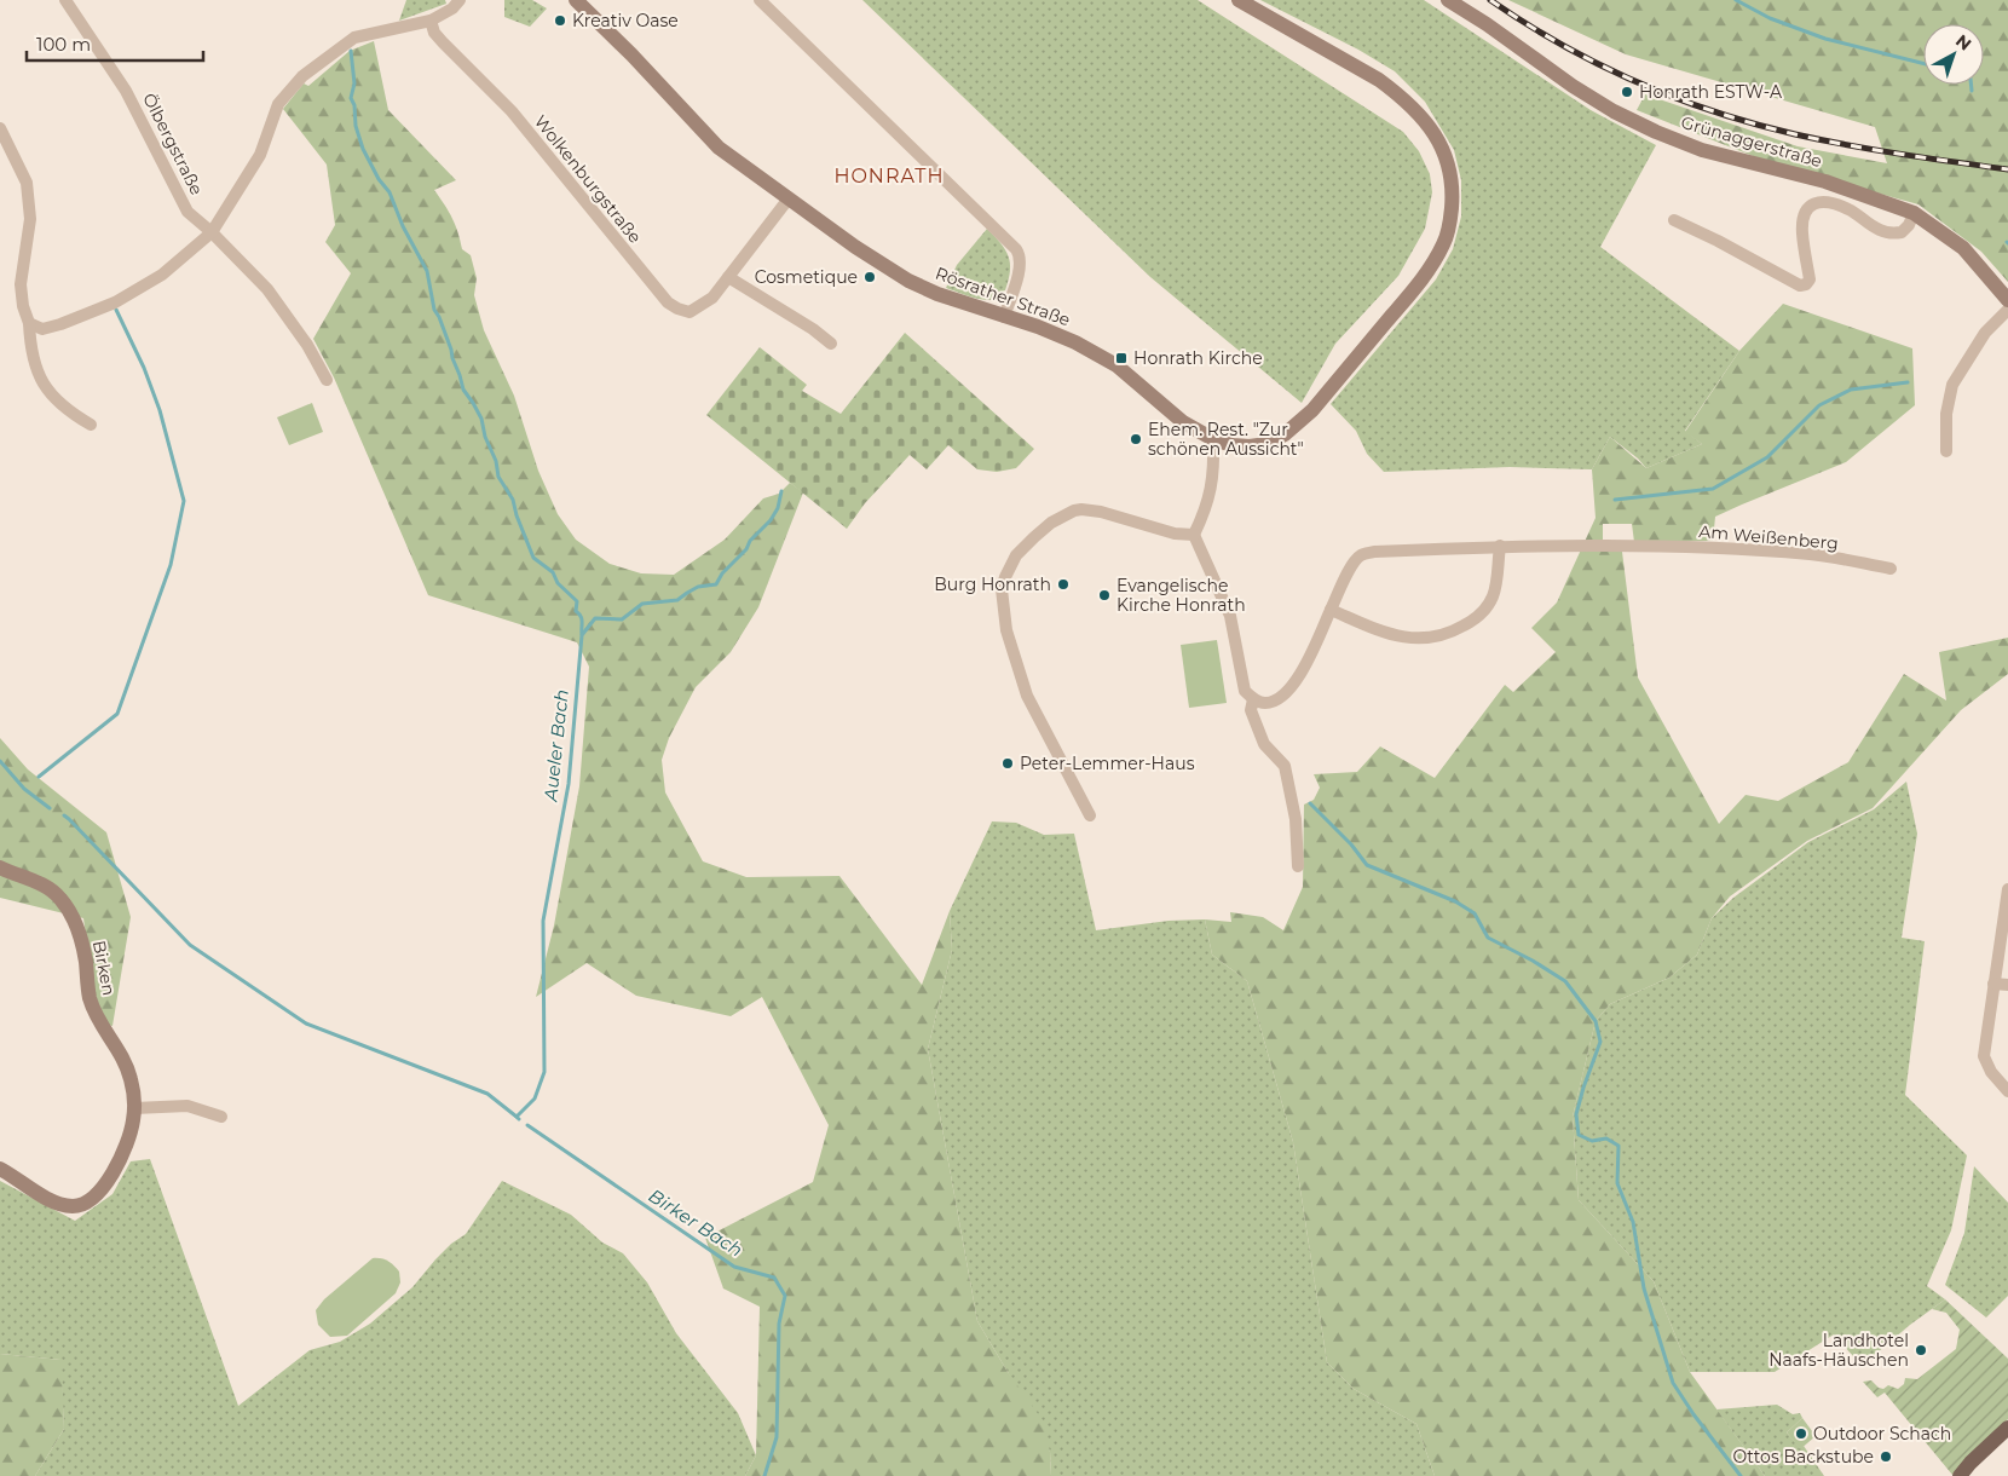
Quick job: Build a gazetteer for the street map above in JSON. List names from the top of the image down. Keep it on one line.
{"streets":{"street":["Grünaggerstraße","Ölbergstraße","Wolkenburgstraße","Rösrather Straße","Am Weißenberg","Birken"]},"crossings":[["Wolkenburgstraße","Rösrather Straße"]],"districts":["HONRATH"],"water":["Aueler Bach","Birker Bach"],"places":{"other":["Kreativ Oase","Honrath ESTW-A","Cosmetique","Ehem. Rest. \"Zur schönen Aussicht\"","Burg Honrath","Evangelische Kirche Honrath","Peter-Lemmer-Haus","Landhotel Naafs-Häuschen","Outdoor Schach","Ottos Backstube"],"transit":["Honrath Kirche"]},"scale_bar":"100 m","north":"top right"}
